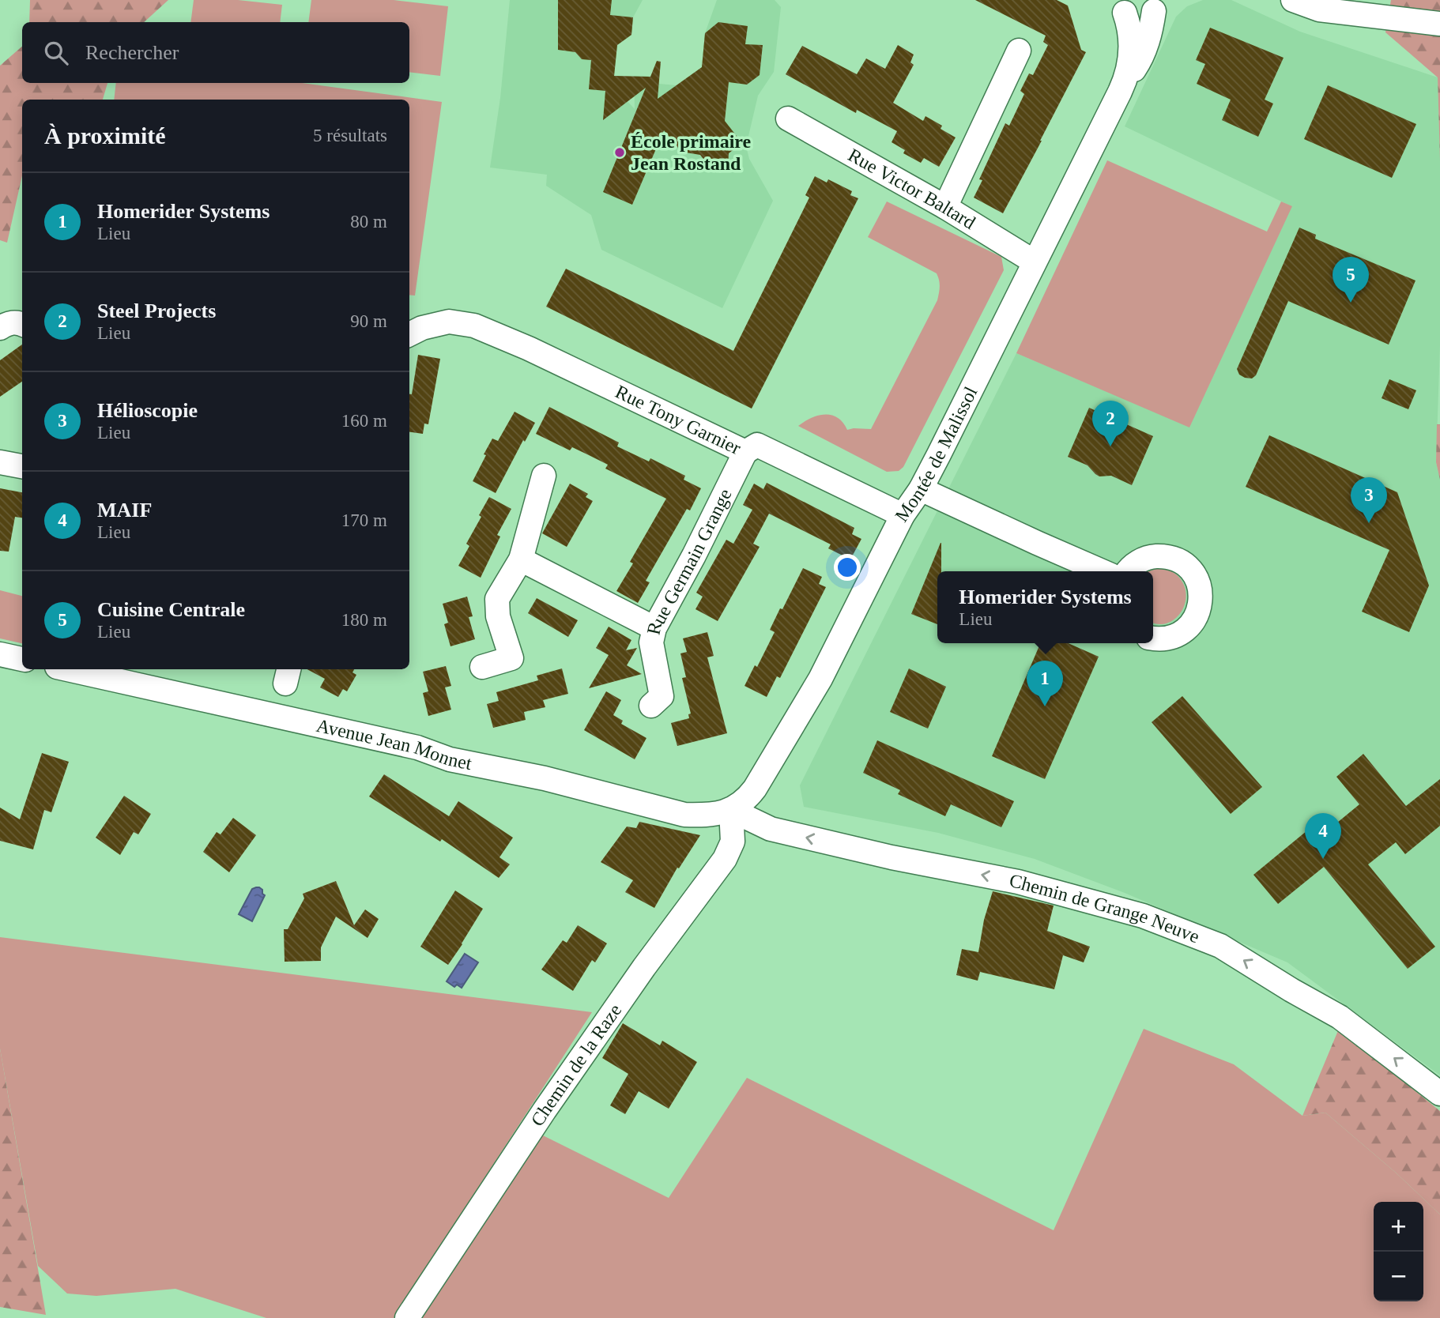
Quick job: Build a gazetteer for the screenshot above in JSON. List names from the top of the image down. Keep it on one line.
{"streets":{"street":["Rue Victor Baltard","Rue Tony Garnier","Montée de Malissol","Rue Germain Grange","Avenue Jean Monnet","Chemin de Grange Neuve","Chemin de la Raze"]},"crossings":[["Rue Victor Baltard","Montée de Malissol"],["Rue Tony Garnier","Montée de Malissol"],["Rue Tony Garnier","Rue Germain Grange"],["Montée de Malissol","Avenue Jean Monnet"],["Montée de Malissol","Chemin de Grange Neuve"],["Montée de Malissol","Chemin de la Raze"],["Avenue Jean Monnet","Chemin de Grange Neuve"],["Avenue Jean Monnet","Chemin de la Raze"],["Chemin de Grange Neuve","Chemin de la Raze"]],"one_way":["Chemin de Grange Neuve"],"places":["École primaire Jean Rostand"],"page":{"search":"Rechercher","heading":["À proximité","5 résultats"],"list":[{"mark":"1","name":"Homerider Systems","note":"Lieu","value":"80 m"},{"mark":"2","name":"Steel Projects","note":"Lieu","value":"90 m"},{"mark":"3","name":"Hélioscopie","note":"Lieu","value":"160 m"},{"mark":"4","name":"MAIF","note":"Lieu","value":"170 m"},{"mark":"5","name":"Cuisine Centrale","note":"Lieu","value":"180 m"}],"pins":["5","2","3","1","4"],"popup":["Homerider Systems","Lieu"],"map_buttons":["+","−"]}}
